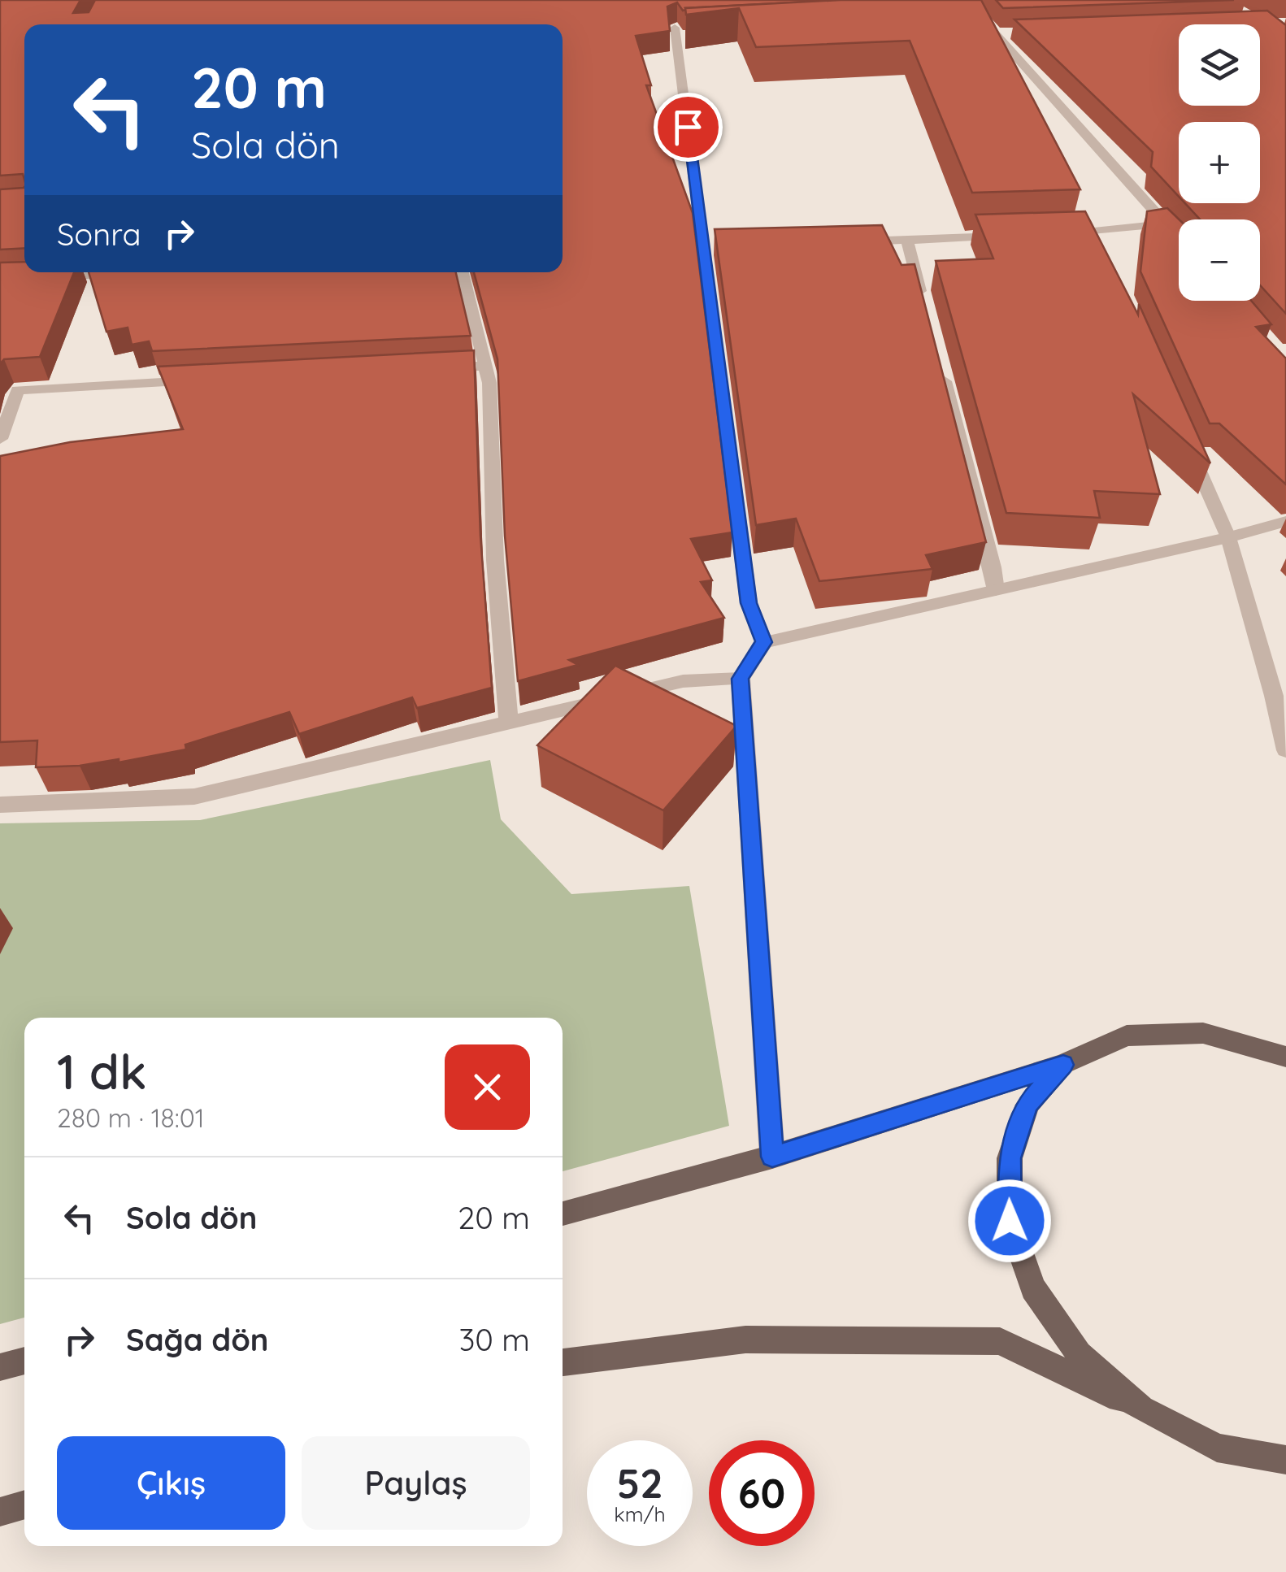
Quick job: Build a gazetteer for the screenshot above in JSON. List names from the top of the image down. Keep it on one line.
{"page":{"map_buttons":["+","−"],"turn":["20 m","Sola dön"],"then":"Sonra","heading":["1 dk","280 m · 18:01"],"list":[{"name":"Sola dön","value":"20 m"},{"name":"Sağa dön","value":"30 m"}],"buttons":["Çıkış","Paylaş"],"speed":"52 km/h","limit":"60"}}
